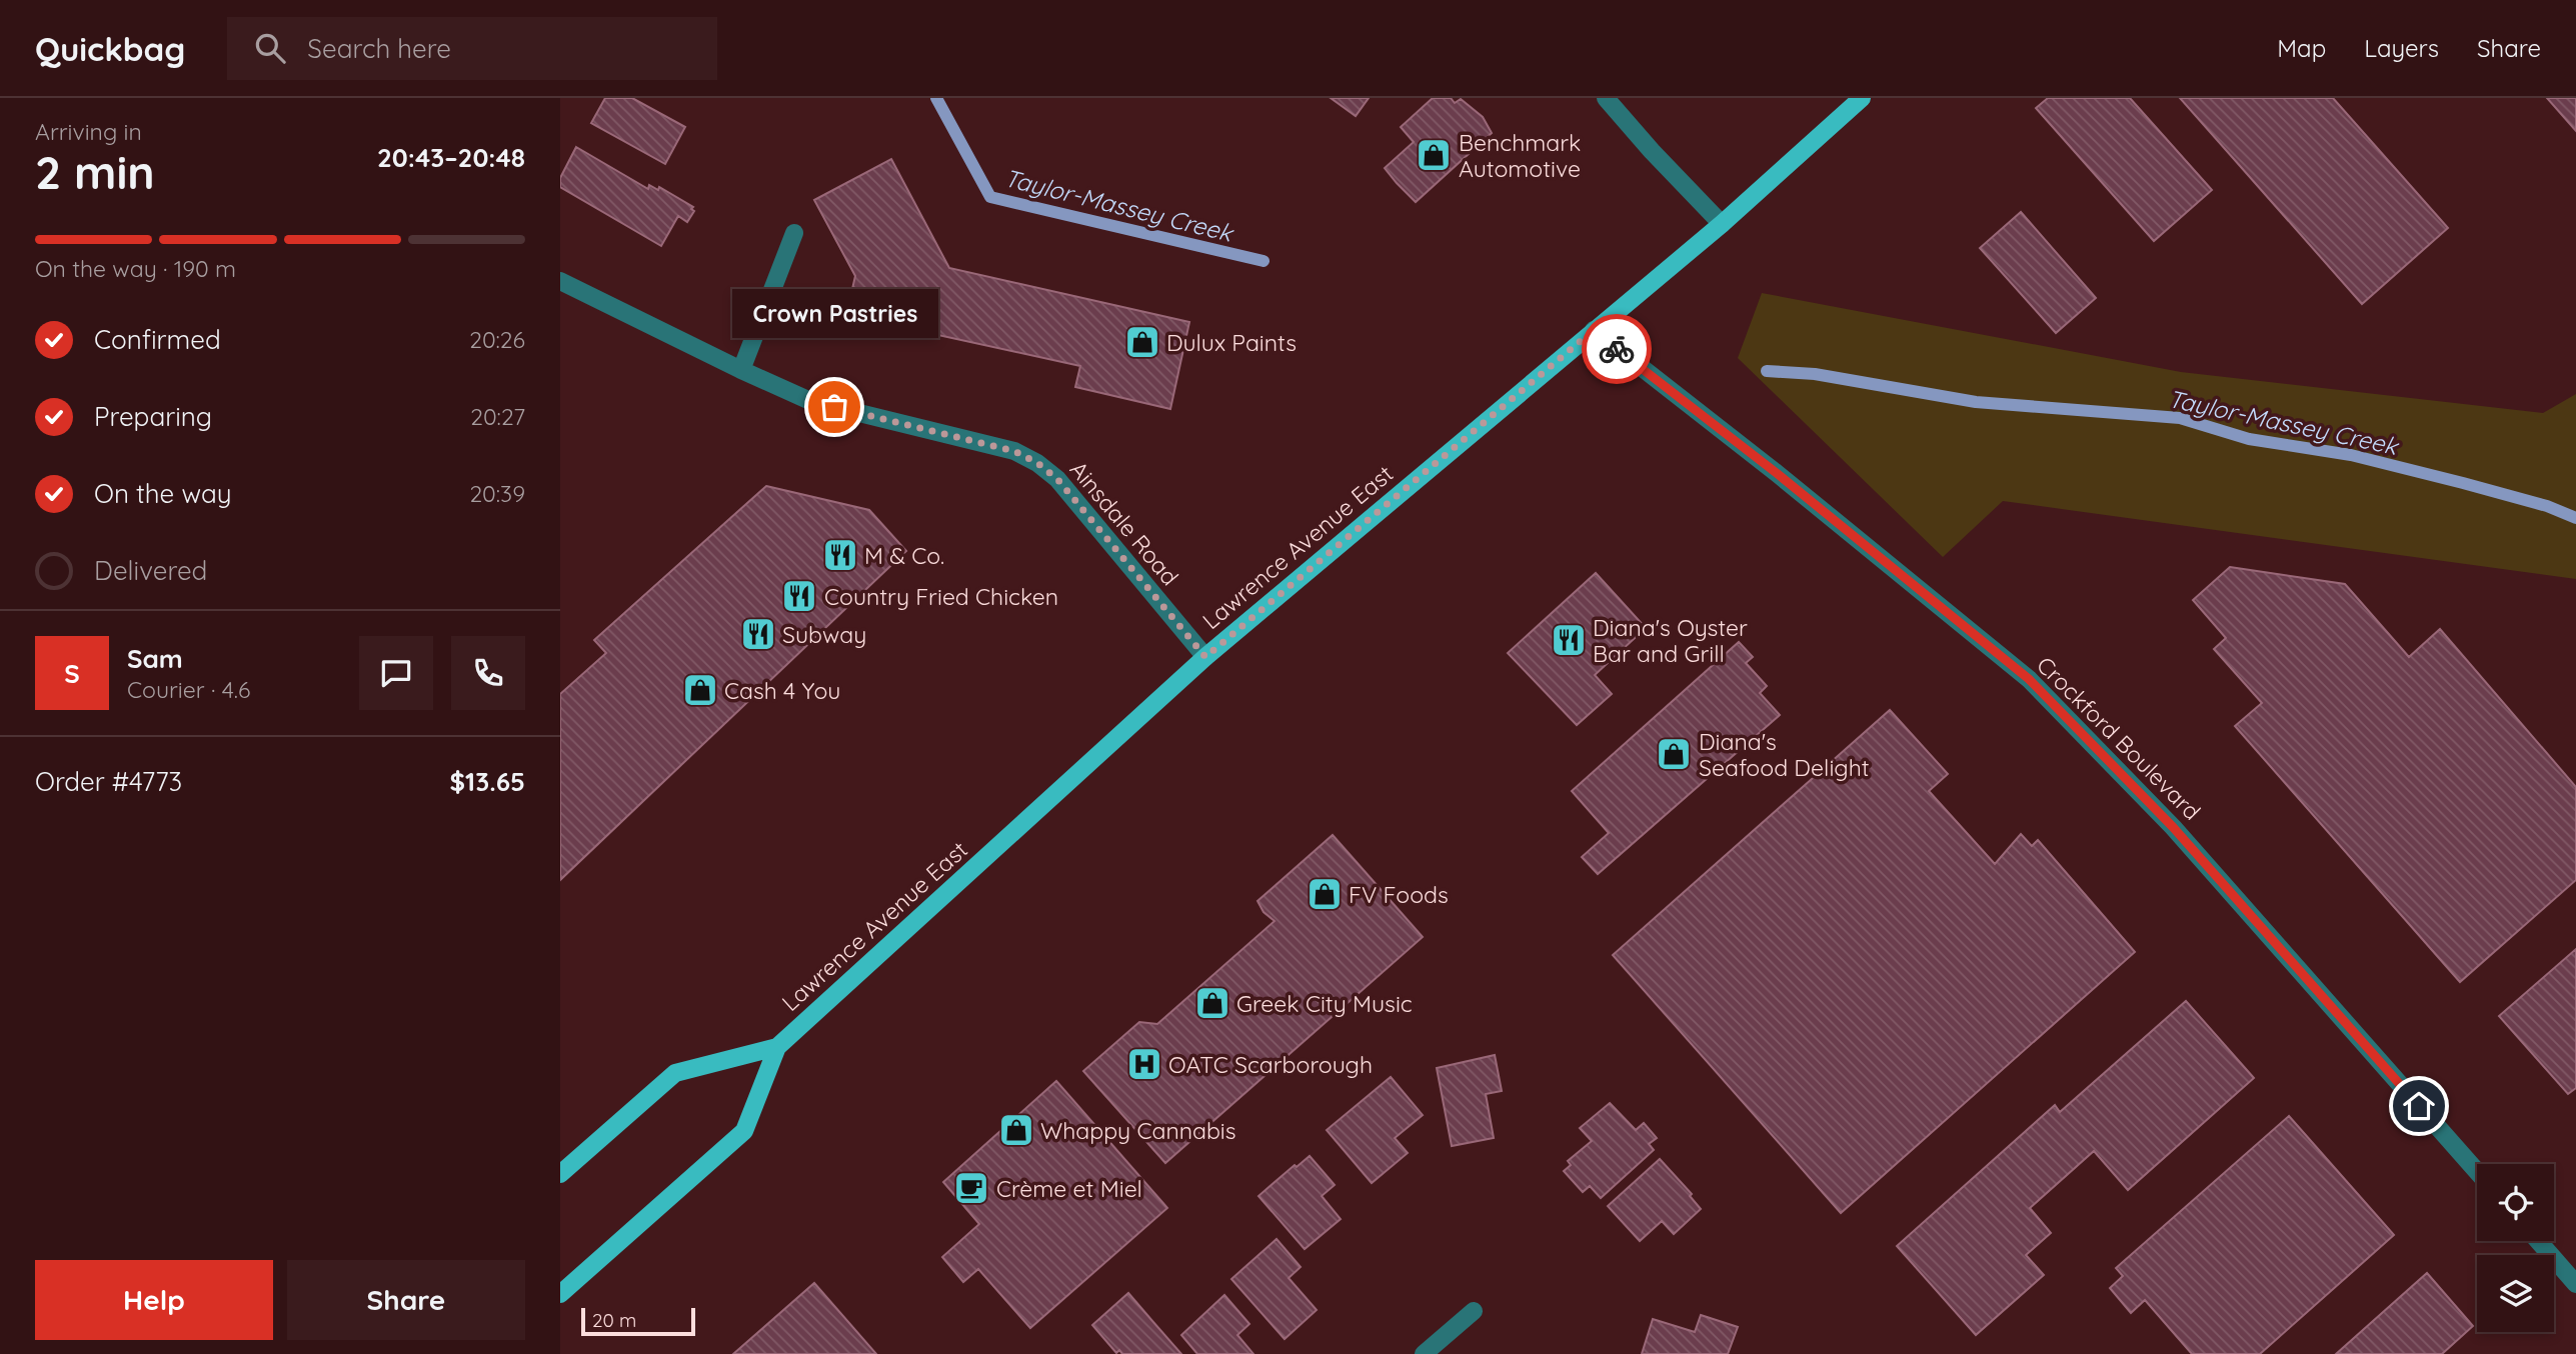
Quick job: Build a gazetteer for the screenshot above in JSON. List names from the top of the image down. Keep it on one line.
{"streets":{"main road":["Lawrence Avenue East"],"street":["Ainsdale Road","Crockford Boulevard"]},"crossings":[["Ainsdale Road","Lawrence Avenue East"],["Lawrence Avenue East","Crockford Boulevard"]],"water":["Taylor-Massey Creek"],"places":{"shop":["Benchmark Automotive","Dulux Paints","Cash 4 You","Diana's Seafood Delight","FV Foods","Greek City Music","Whappy Cannabis"],"other":["Crown Pastries"],"restaurant":["M & Co.","Country Fried Chicken","Subway","Diana's Oyster Bar and Grill"],"hospital":["OATC Scarborough"],"cafe":["Crème et Miel"]},"scale_bar":"20 m","page":{"header":"Quickbag","search":"Search here","nav":["Map","Layers","Share"],"heading":["2 min","Arriving in","20:43–20:48"],"panel":["Sam","Courier · 4.6","Order #4773","$13.65"],"bar":"On the way · 190 m","bubble":"Crown Pastries","list":[["Confirmed","20:26"],["Preparing","20:27"],["On the way","20:39"],"Delivered"],"round":"S","buttons":["Help","Share"],"scale":"20 m"}}
